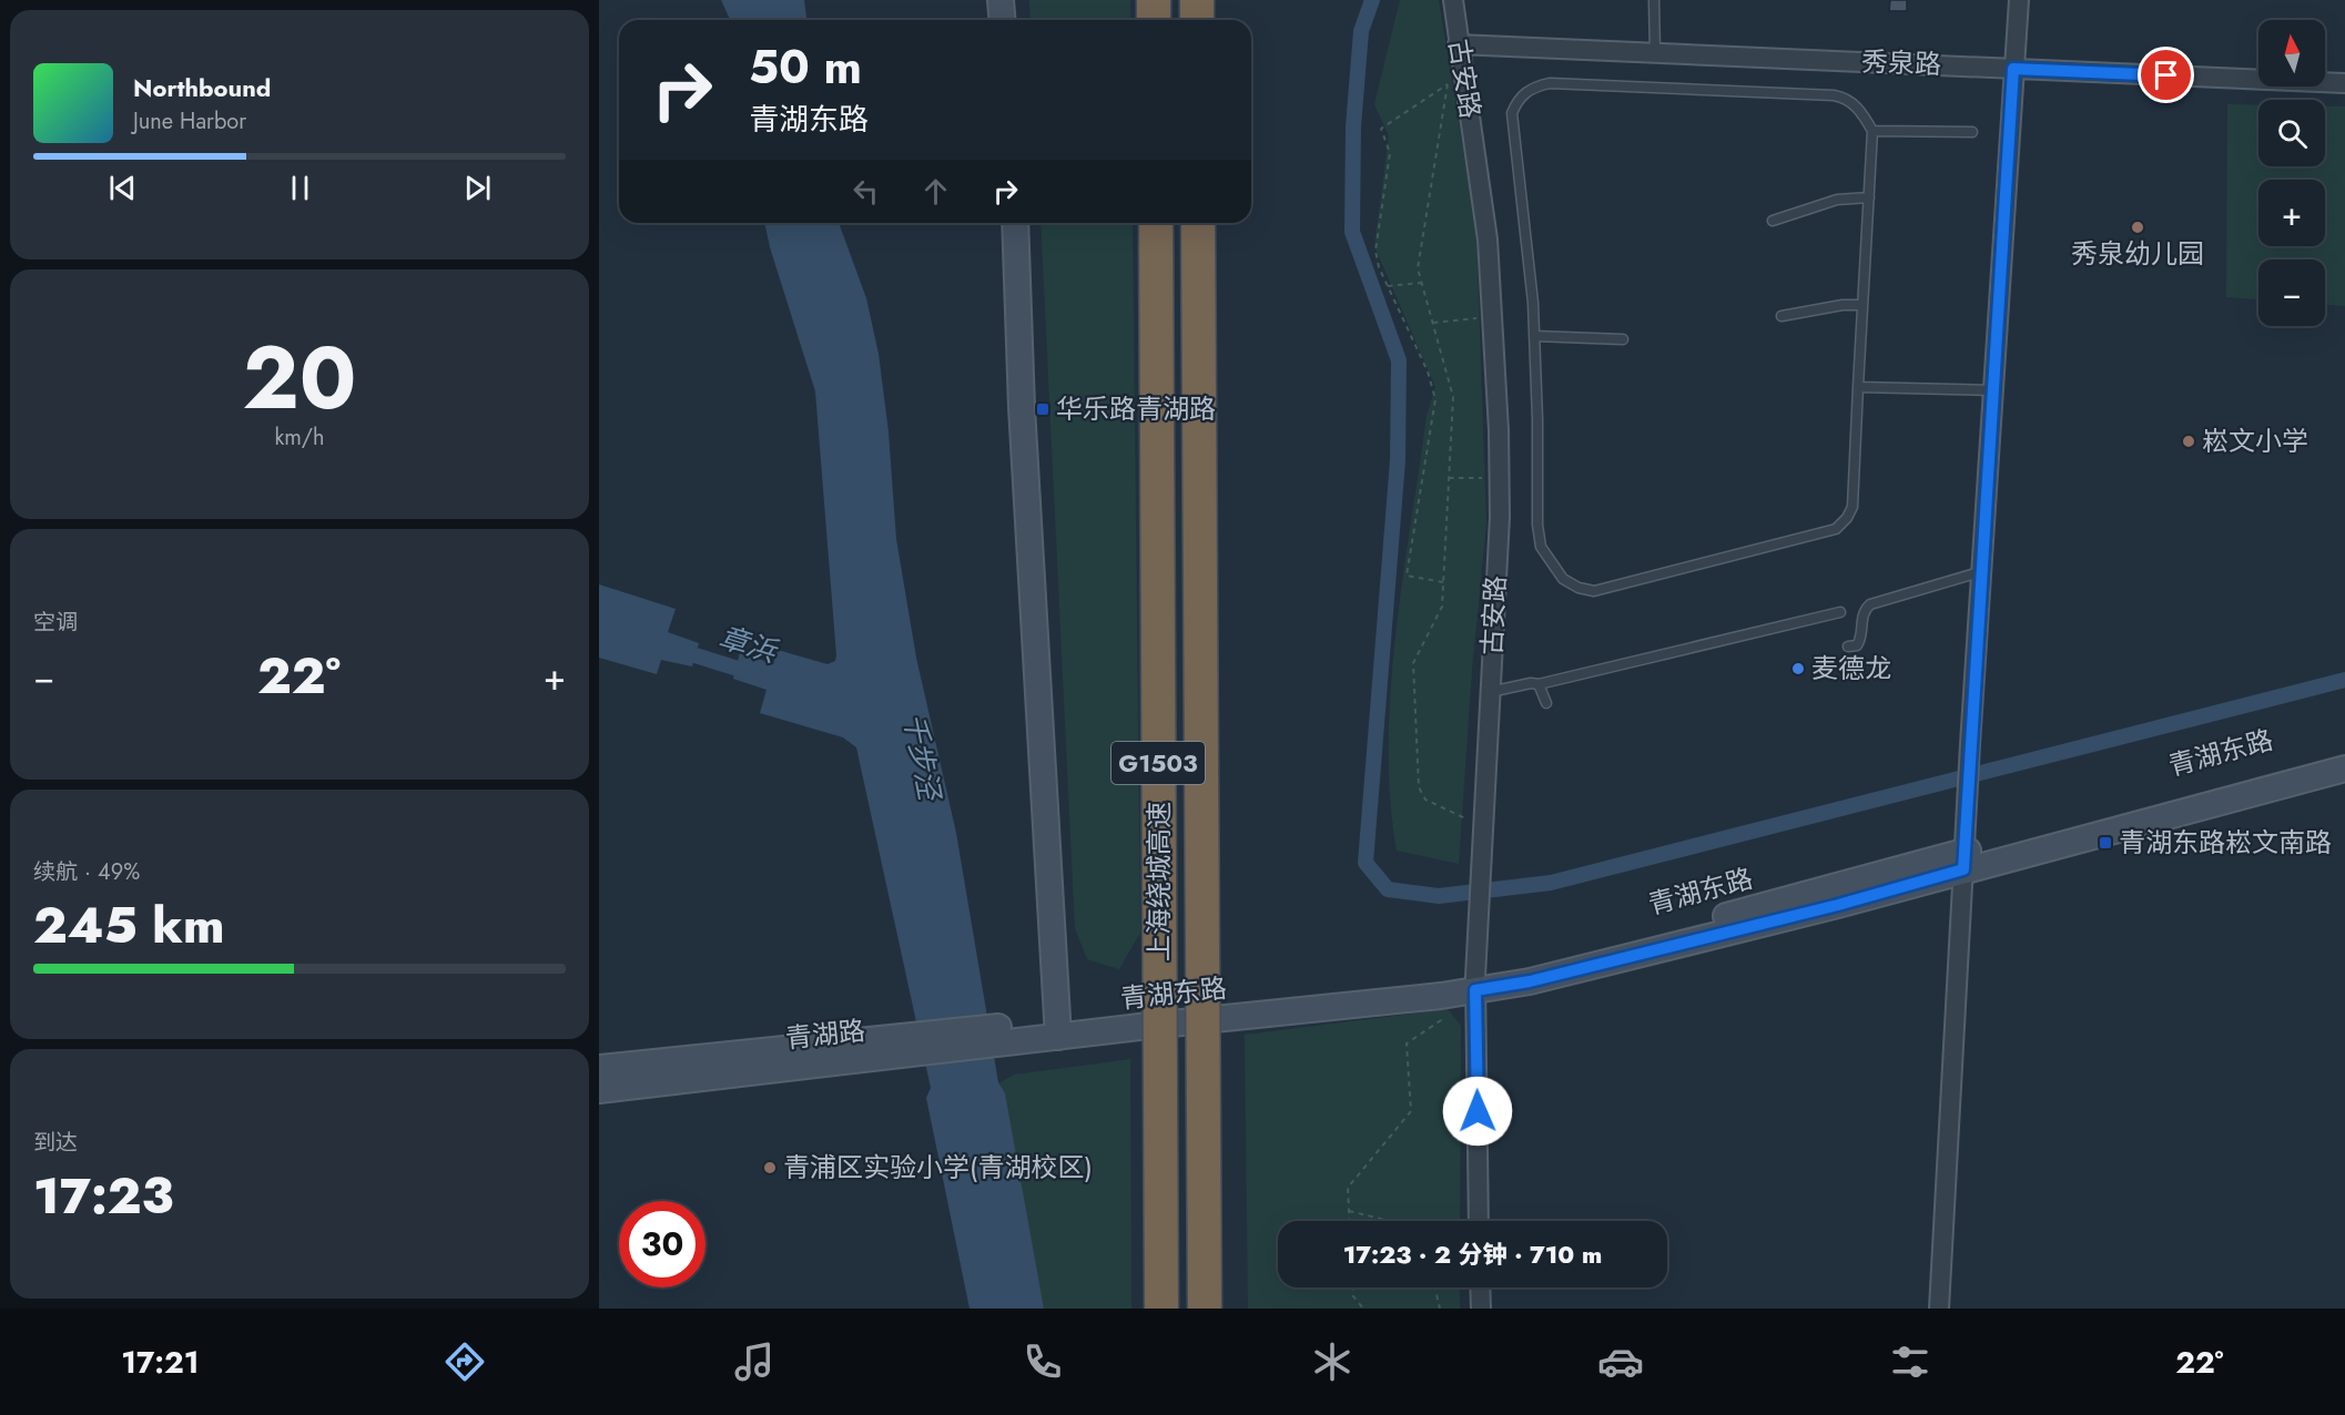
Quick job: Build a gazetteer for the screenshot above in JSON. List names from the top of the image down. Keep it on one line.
{"streets":{"highway":["G1503","上海绕城高速"],"main road":["青湖东路","青湖路"],"street":["秀泉路","古安路"]},"crossings":[["秀泉路","古安路"],["古安路","青湖东路"],["青湖东路","青湖路"]],"water":["章浜","千步泾"],"places":{"other":["秀泉幼儿园","崧文小学","麦德龙","青浦区实验小学(青湖校区)"],"transit":["华乐路青湖路","青湖东路崧文南路"]},"north":"top","page":{"map_buttons":["+","−"],"turn":["50 m","青湖东路"],"song":["Northbound","June Harbor"],"tile":[["20","km/h"],"空调",["续航 · 49%","245 km"],["到达","17:23"]],"heat":["−","22°","+"],"limit":"30","trip":"17:23 · 2 分钟 · 710 m","tabs":["17:21","22°"]}}
